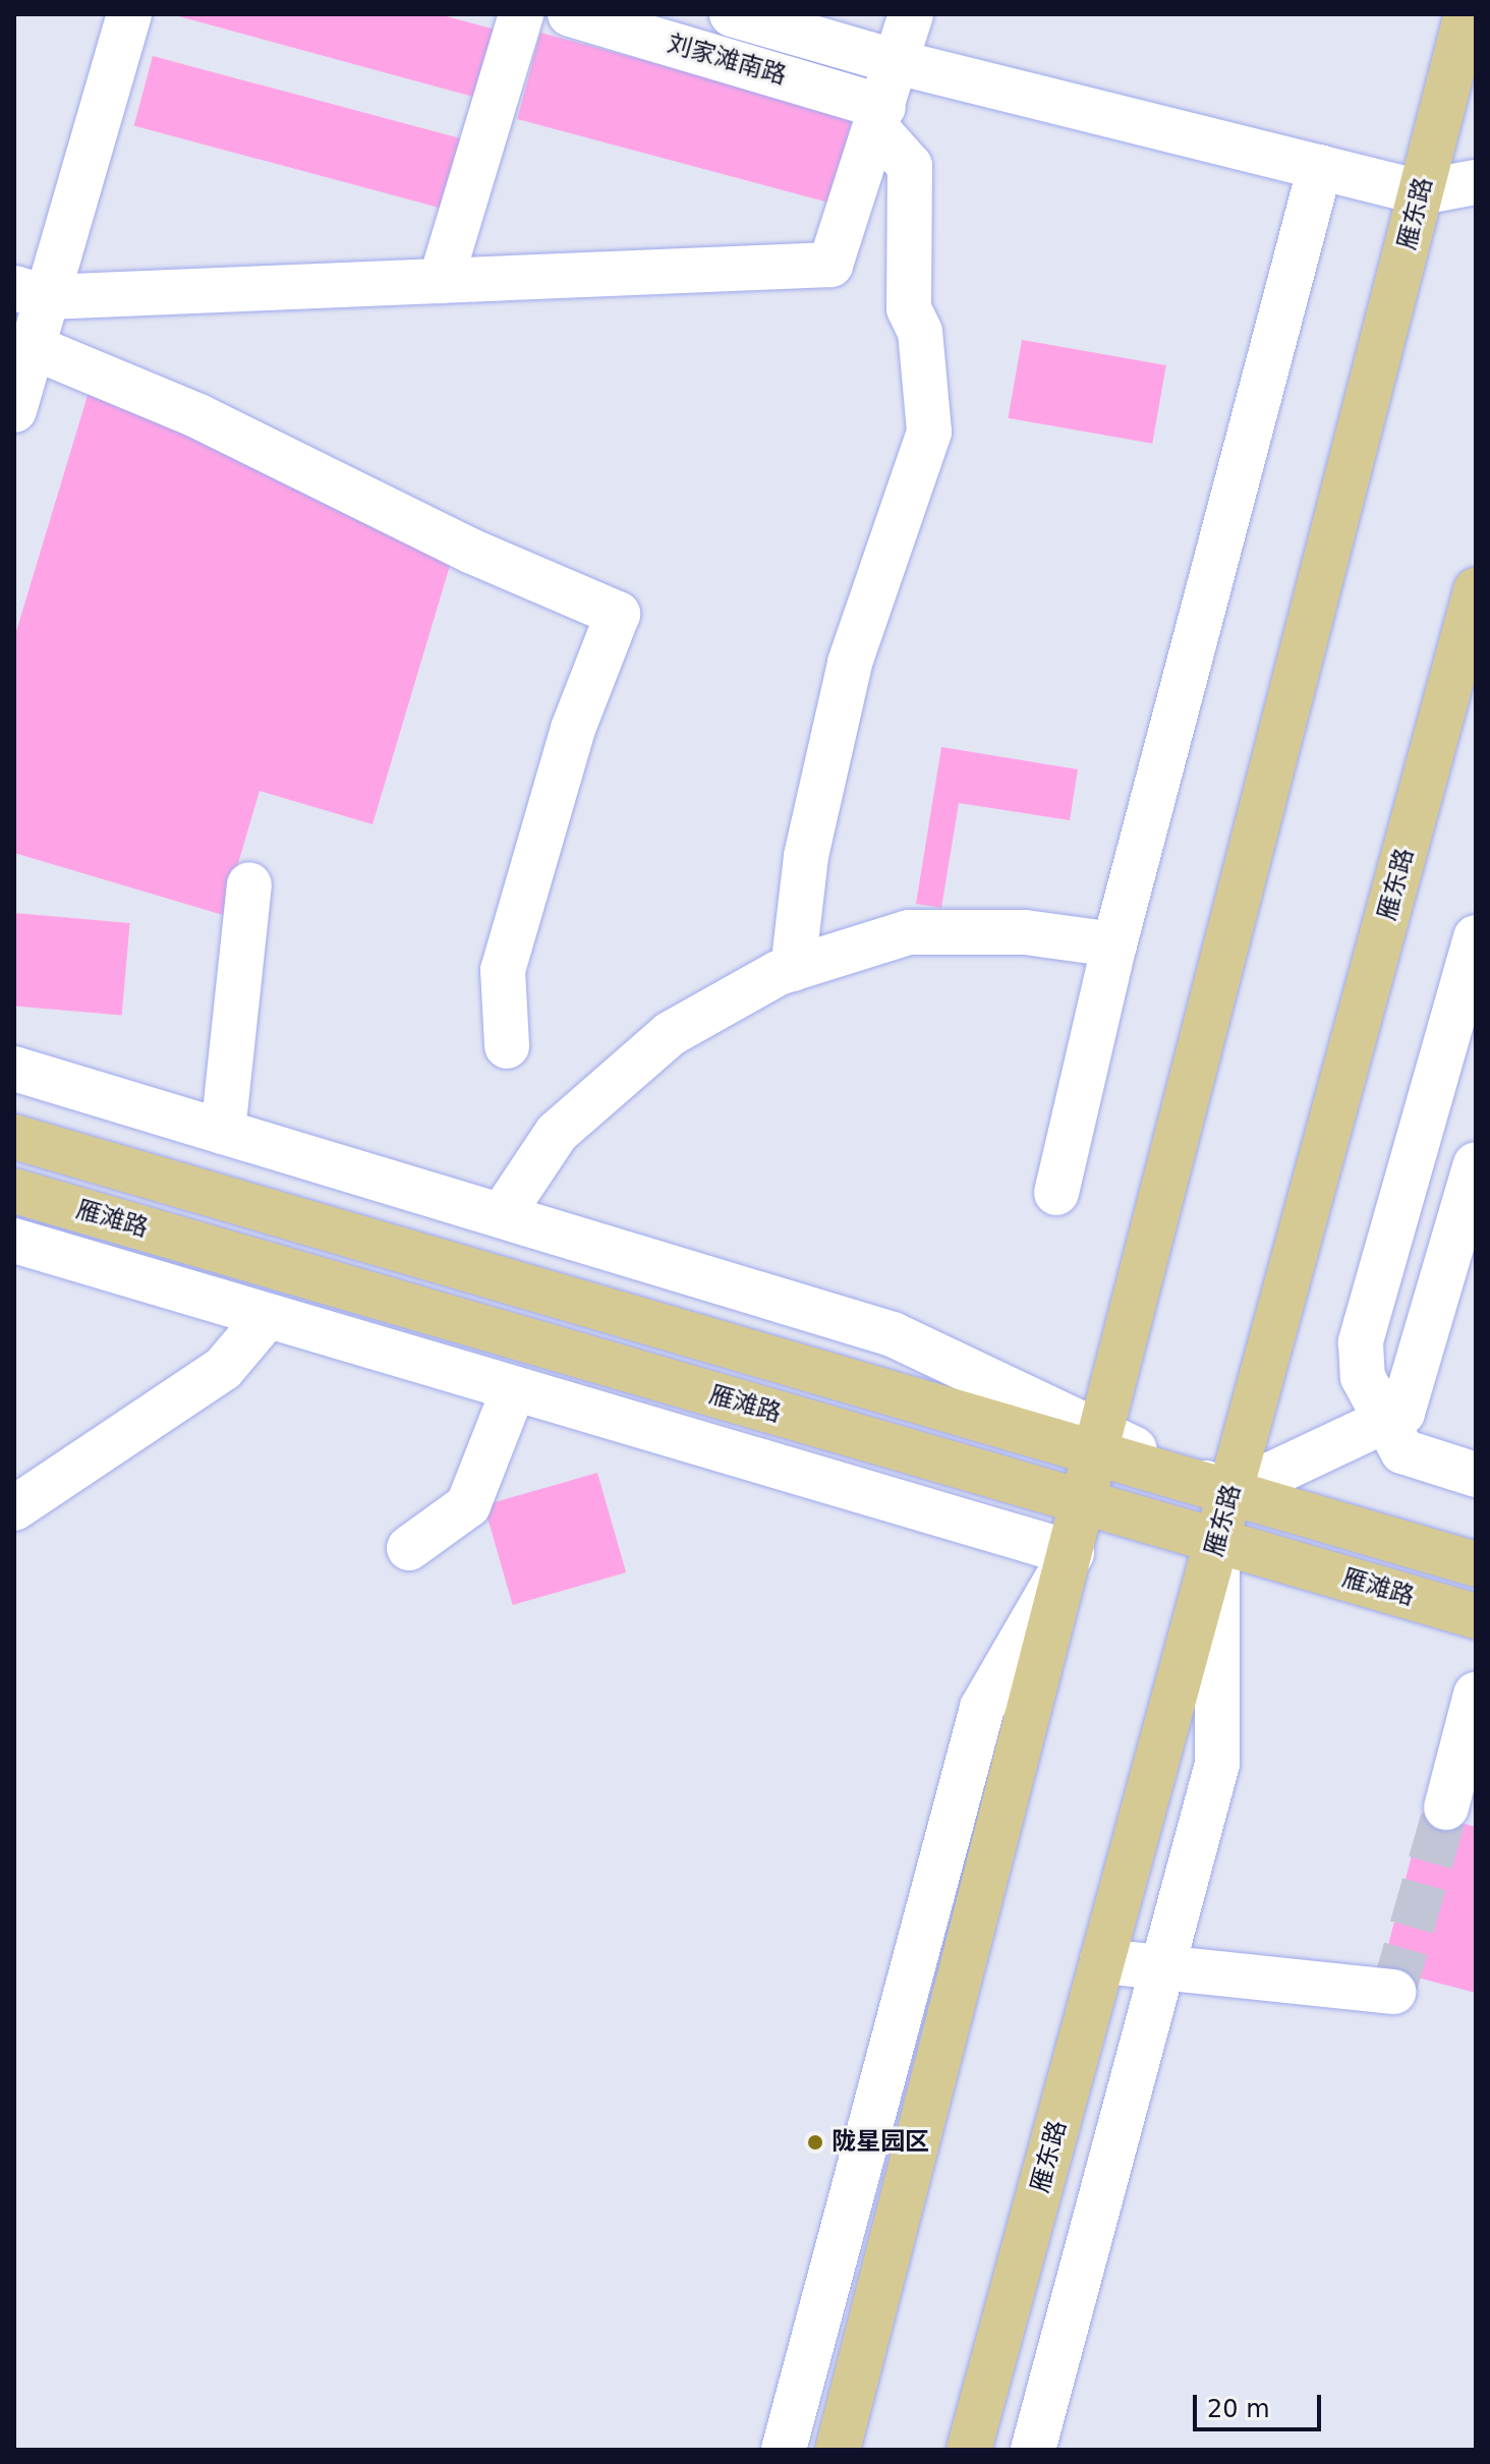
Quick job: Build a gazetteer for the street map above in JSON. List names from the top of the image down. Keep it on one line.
{"streets":{"main road":["雁东路","雁滩路"],"street":["刘家滩南路"]},"crossings":[["雁东路","雁滩路"]],"places":["陇星园区"],"scale_bar":"20 m"}
